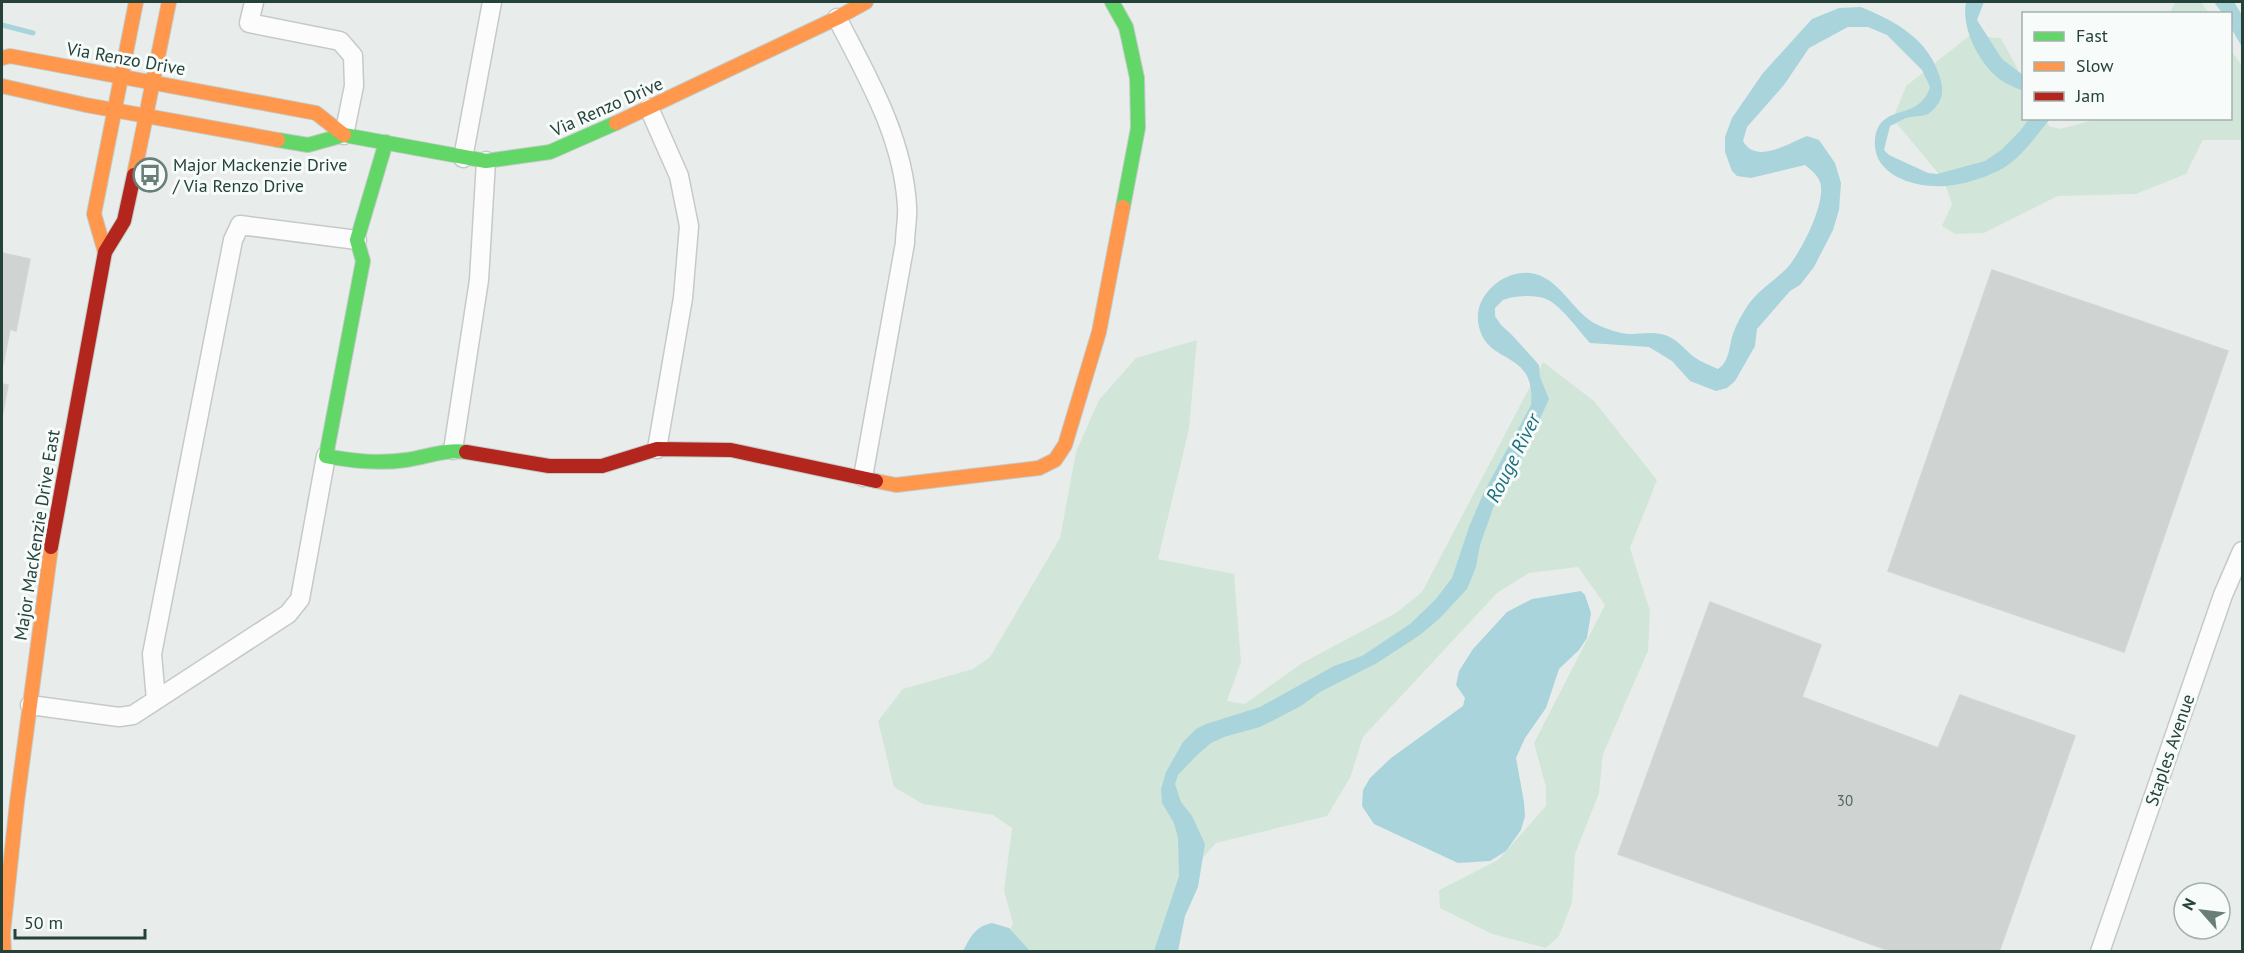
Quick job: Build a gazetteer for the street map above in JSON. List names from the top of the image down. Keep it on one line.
{"streets":{"street":["Via Renzo Drive","Major MacKenzie Drive East","Staples Avenue"]},"crossings":[["Via Renzo Drive","Major MacKenzie Drive East"]],"water":["Rouge River"],"places":{"bus stop":["Major Mackenzie Drive / Via Renzo Drive"]},"house_numbers":["30"],"legend":["Fast","Slow","Jam"],"scale_bar":"50 m","north":"top left"}
